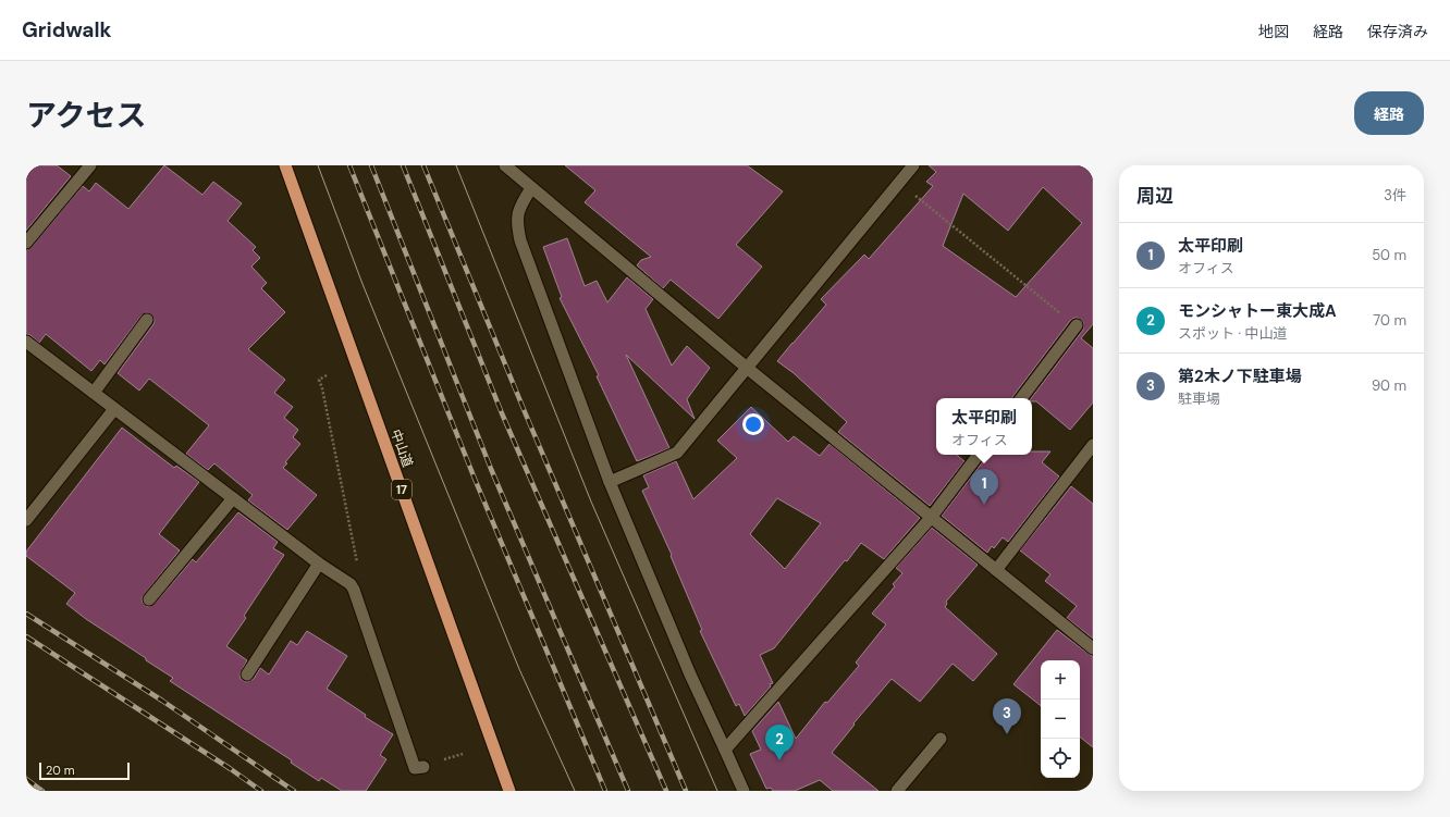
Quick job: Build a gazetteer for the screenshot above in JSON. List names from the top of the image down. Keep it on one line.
{"streets":{"highway":["中山道","17"]},"scale_bar":"20 m","page":{"header":"Gridwalk","nav":["地図","経路","保存済み"],"title":"アクセス","buttons":"経路","heading":["周辺","3件"],"list":[{"mark":"1","name":"太平印刷","note":"オフィス","value":"50 m"},{"mark":"2","name":"モンシャトー東大成A","note":"スポット · 中山道","value":"70 m"},{"mark":"3","name":"第2木ノ下駐車場","note":"駐車場","value":"90 m"}],"popup":["太平印刷","オフィス"],"pins":["1","3","2"],"map_buttons":["+","−"],"scale":"20 m"}}
